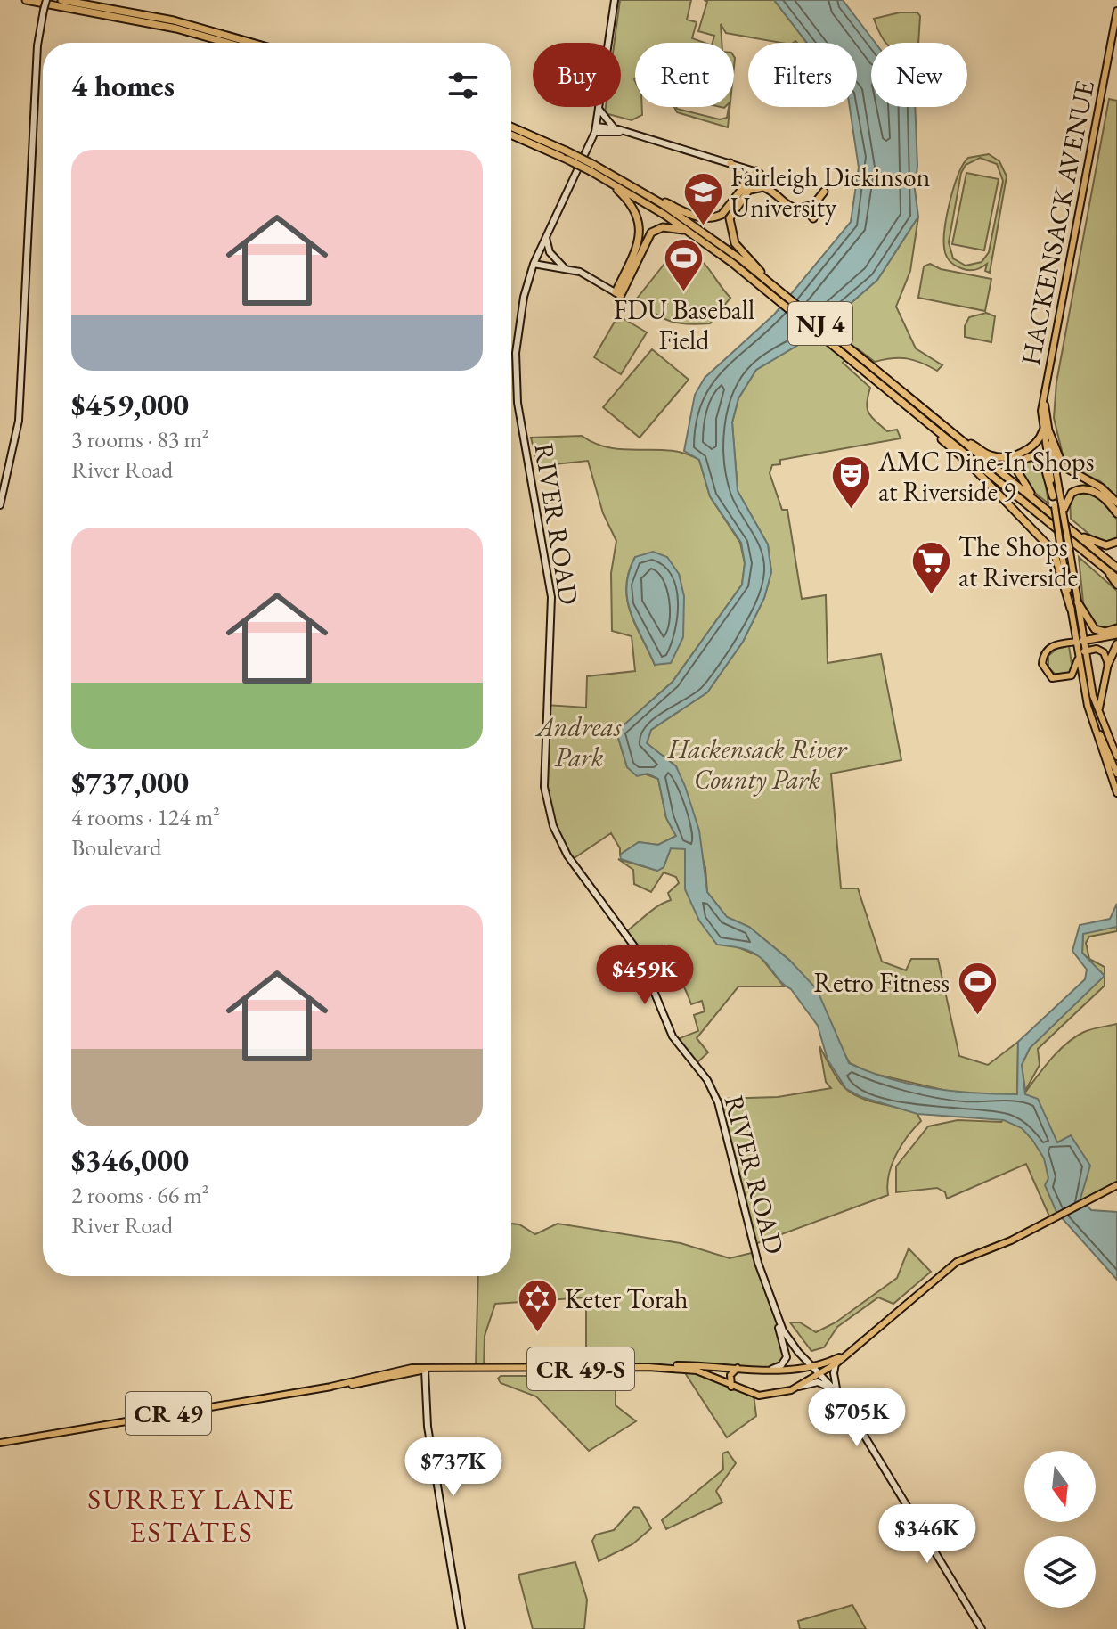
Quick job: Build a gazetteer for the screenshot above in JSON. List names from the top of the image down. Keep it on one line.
{"streets":{"highway":["NJ 4"],"main road":["HACKENSACK AVENUE","RIVER ROAD","CR 49-S","CR 49"]},"crossings":[["CR 49-S","CR 49"]],"districts":["SURREY LANE ESTATES"],"parks":["Andreas Park","Hackensack River County Park"],"places":{"school or university":["Fairleigh Dickinson University"],"sports":["FDU Baseball Field","Retro Fitness"],"theatre":["AMC Dine-In Shops at Riverside 9"],"supermarket":["The Shops at Riverside"],"synagogue":["Keter Torah"]},"north":"bottom","page":{"chip":["Buy","Rent","Filters","New"],"heading":"4 homes","list":[{"name":"$459,000","note":"3 rooms · 83 m² · River Road"},{"name":"$737,000","note":"4 rooms · 124 m² · Boulevard"},{"name":"$346,000","note":"2 rooms · 66 m² · River Road"}],"price":["$459K","$705K","$737K","$346K"]}}
